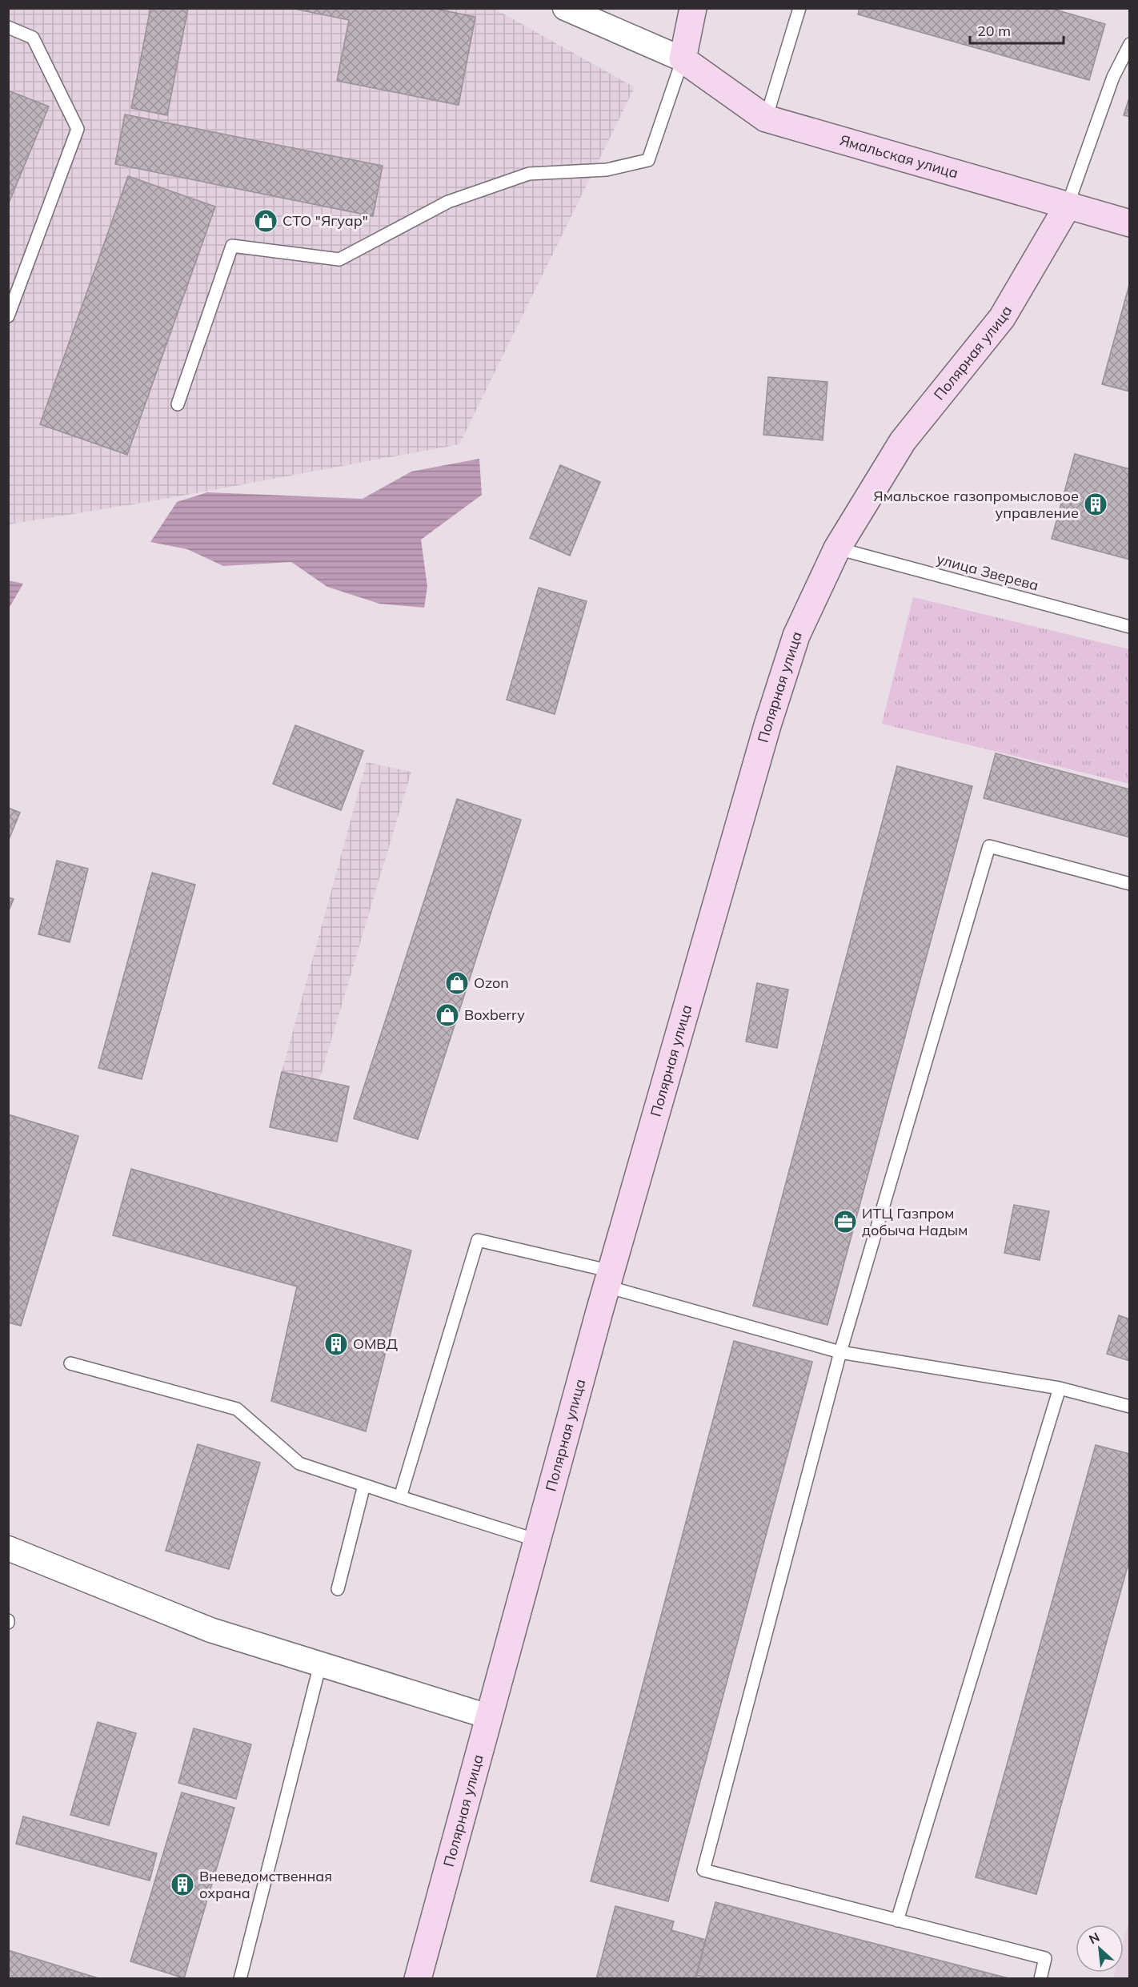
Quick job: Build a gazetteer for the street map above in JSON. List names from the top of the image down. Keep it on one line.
{"streets":{"street":["Ямальская улица","Полярная улица"],"lane":["улица Зверева"]},"crossings":[["Ямальская улица","Полярная улица"],["Полярная улица","улица Зверева"]],"places":{"shop":["СТО \"Ягуар\"","Ozon","Boxberry"],"building":["Ямальское газопромысловое управление","ОМВД","Вневедомственная охрана"],"office":["ИТЦ Газпром добыча Надым"]},"scale_bar":"20 m","north":"top left"}
